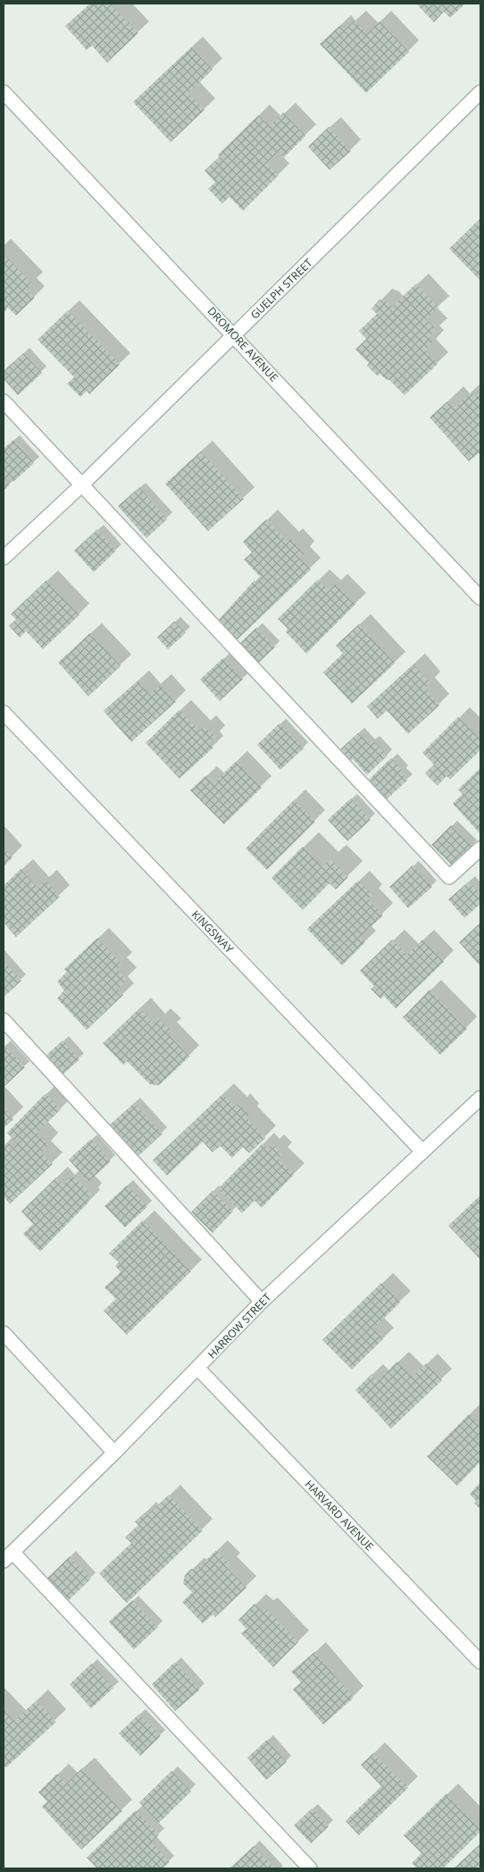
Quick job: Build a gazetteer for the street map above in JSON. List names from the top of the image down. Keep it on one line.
{"streets":{"street":["GUELPH STREET","DROMORE AVENUE","KINGSWAY","HARROW STREET","HARVARD AVENUE"]},"crossings":[["GUELPH STREET","DROMORE AVENUE"],["KINGSWAY","HARROW STREET"],["HARROW STREET","HARVARD AVENUE"]]}
